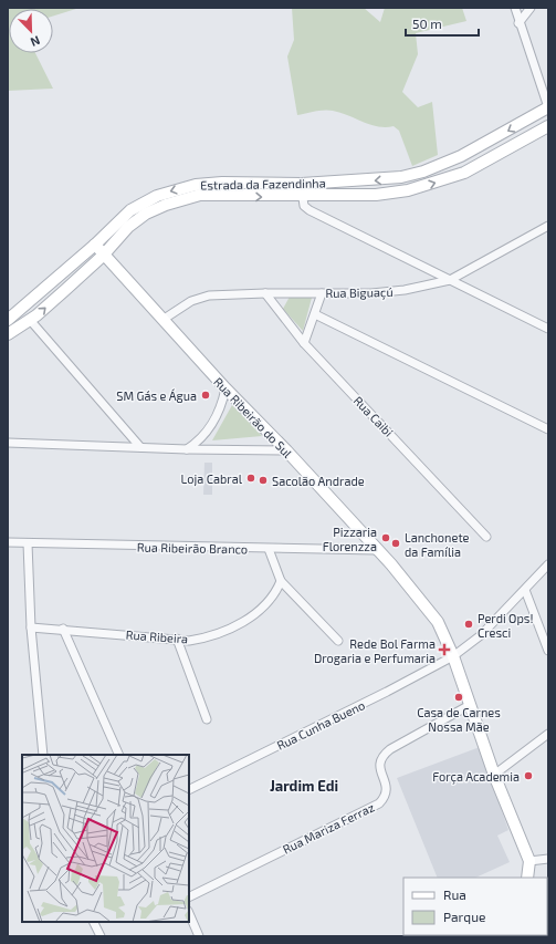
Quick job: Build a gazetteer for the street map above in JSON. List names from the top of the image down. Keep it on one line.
{"streets":{"main road":["Estrada da Fazendinha","Rua Ribeirão do Sul"],"street":["Rua Biguaçú","Rua Caibi","Rua Ribeirão Branco","Rua Ribeira","Rua Cunha Bueno","Rua Mariza Ferraz"]},"crossings":[["Estrada da Fazendinha","Rua Ribeirão do Sul"],["Rua Biguaçú","Rua Caibi"],["Rua Biguaçú","Rua Ribeirão do Sul"],["Rua Ribeirão do Sul","Rua Ribeirão Branco"],["Rua Ribeirão do Sul","Rua Cunha Bueno"],["Rua Ribeirão do Sul","Rua Mariza Ferraz"]],"districts":["Jardim Edi"],"places":{"other":["SM Gás e Água","Loja Cabral","Sacolão Andrade","Pizzaria Florenzza","Lanchonete da Família","Perdi Ops! Cresci","Casa de Carnes Nossa Mãe","Força Academia"],"health":["Rede Bol Farma Drogaria e Perfumaria"]},"legend":["Rua","Parque"],"scale_bar":"50 m","north":"bottom right"}
